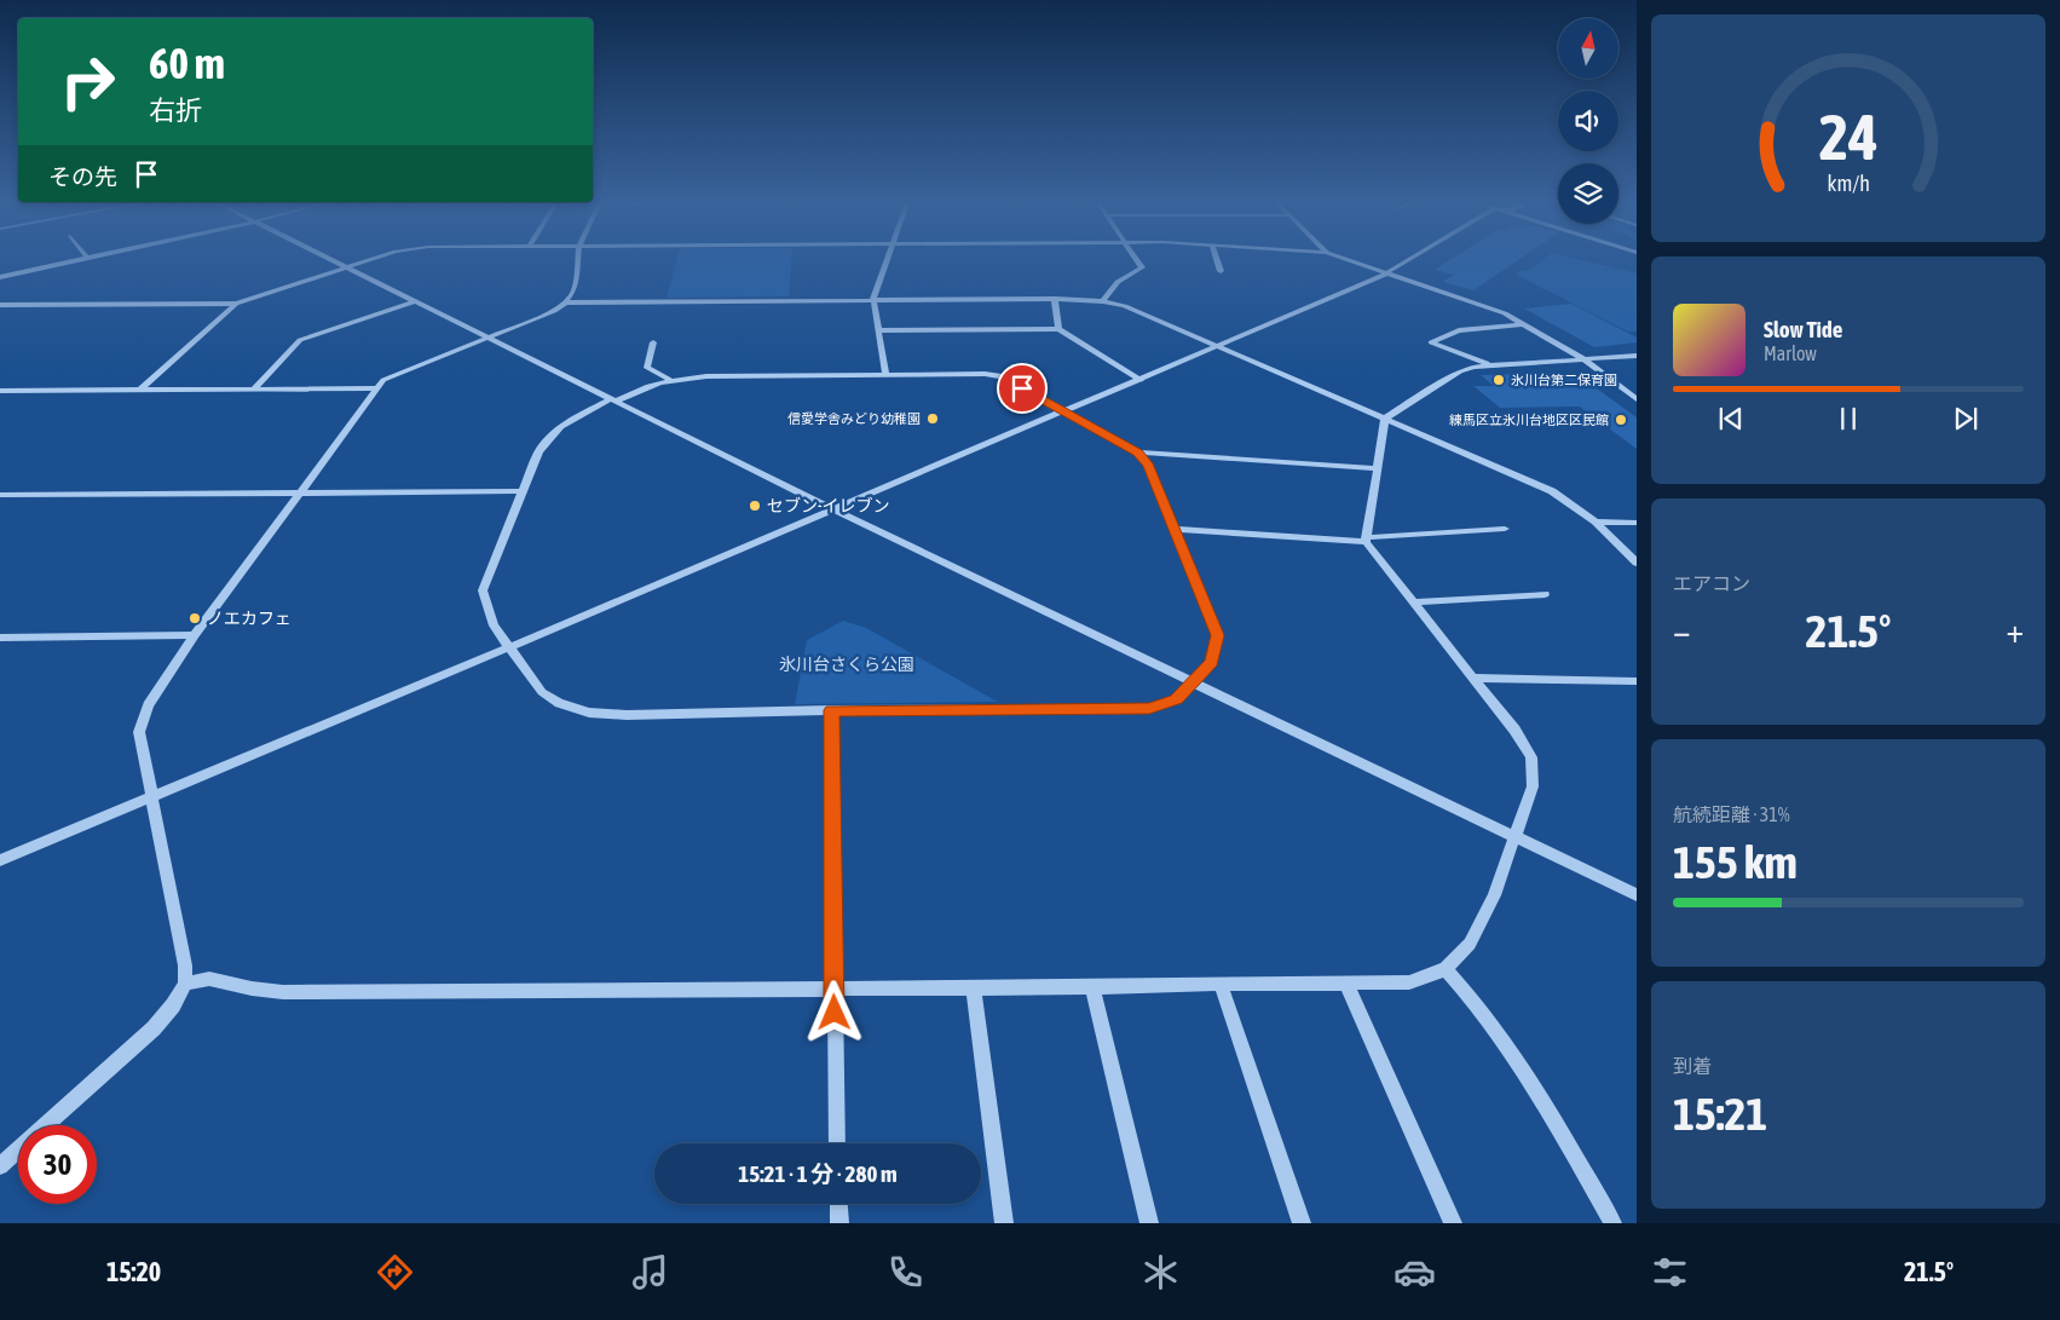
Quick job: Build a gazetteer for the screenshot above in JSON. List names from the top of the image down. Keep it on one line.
{"parks":["氷川台さくら公園"],"places":["氷川台第二保育園","信愛学舎みどり幼稚園","練馬区立氷川台地区区民館","セブン-イレブン","ノエカフェ"],"north":"top","page":{"turn":["60 m","右折"],"then":"その先","song":["Slow Tide","Marlow"],"tile":["エアコン",["航続距離 · 31%","155 km"],["到着","15:21"]],"heat":["−","21.5°","+"],"limit":"30","trip":"15:21 · 1 分 · 280 m","tabs":["15:20","21.5°"],"gauge":["24","km/h"]}}
